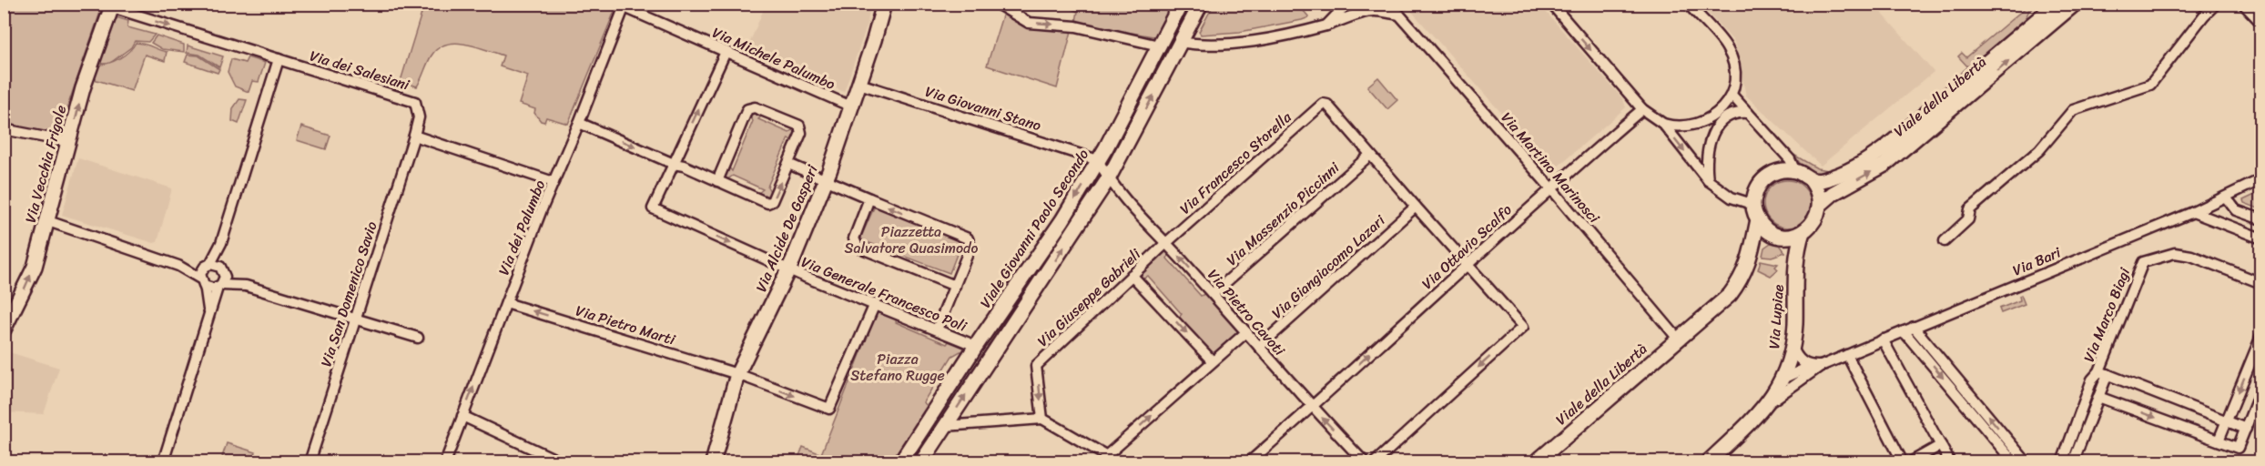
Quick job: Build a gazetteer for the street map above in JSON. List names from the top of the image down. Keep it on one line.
{"streets":{"main road":["Viale della Libertà","Via Vecchia Frigole","Via Alcide De Gasperi","Viale Giovanni Paolo Secondo","Via Lupiae"],"street":["Via Michele Palumbo","Via dei Salesiani","Via Giovanni Stano","Via Francesco Storella","Via Martino Marinosci","Via Massenzio Piccinni","Via dei Palumbo","Via Ottavio Scalfo","Via Bari","Via Giangiacomo Lazari","Via San Domenico Savio","Via Generale Francesco Poli","Via Giuseppe Gabrieli","Via Pietro Cavoti","Via Marco Biagi","Via Pietro Marti"]},"crossings":[["Via Michele Palumbo","Via dei Palumbo"],["Via Michele Palumbo","Via Alcide De Gasperi"],["Via dei Salesiani","Via San Domenico Savio"],["Viale della Libertà","Via Martino Marinosci"],["Viale della Libertà","Via Lupiae"],["Via Giovanni Stano","Via Alcide De Gasperi"],["Via Giovanni Stano","Viale Giovanni Paolo Secondo"],["Via Giovanni Stano","Via Pietro Cavoti"],["Via Francesco Storella","Via Massenzio Piccinni"],["Via Francesco Storella","Via Giuseppe Gabrieli"],["Via Francesco Storella","Via Pietro Cavoti"],["Via Martino Marinosci","Via Ottavio Scalfo"],["Via Massenzio Piccinni","Via Pietro Cavoti"],["Via dei Palumbo","Via Pietro Marti"],["Via Alcide De Gasperi","Via Generale Francesco Poli"],["Via Alcide De Gasperi","Via Pietro Marti"],["Viale Giovanni Paolo Secondo","Via Generale Francesco Poli"],["Viale Giovanni Paolo Secondo","Via Pietro Cavoti"],["Via Ottavio Scalfo","Via Pietro Cavoti"],["Via Bari","Via Lupiae"],["Via Giangiacomo Lazari","Via Pietro Cavoti"],["Via Generale Francesco Poli","Via Pietro Marti"],["Via Giuseppe Gabrieli","Via Pietro Cavoti"]],"one_way":["Via Vecchia Frigole","Via Ottavio Scalfo","Via Giuseppe Gabrieli"],"parks":["Piazzetta Salvatore Quasimodo","Piazza Stefano Rugge"]}
